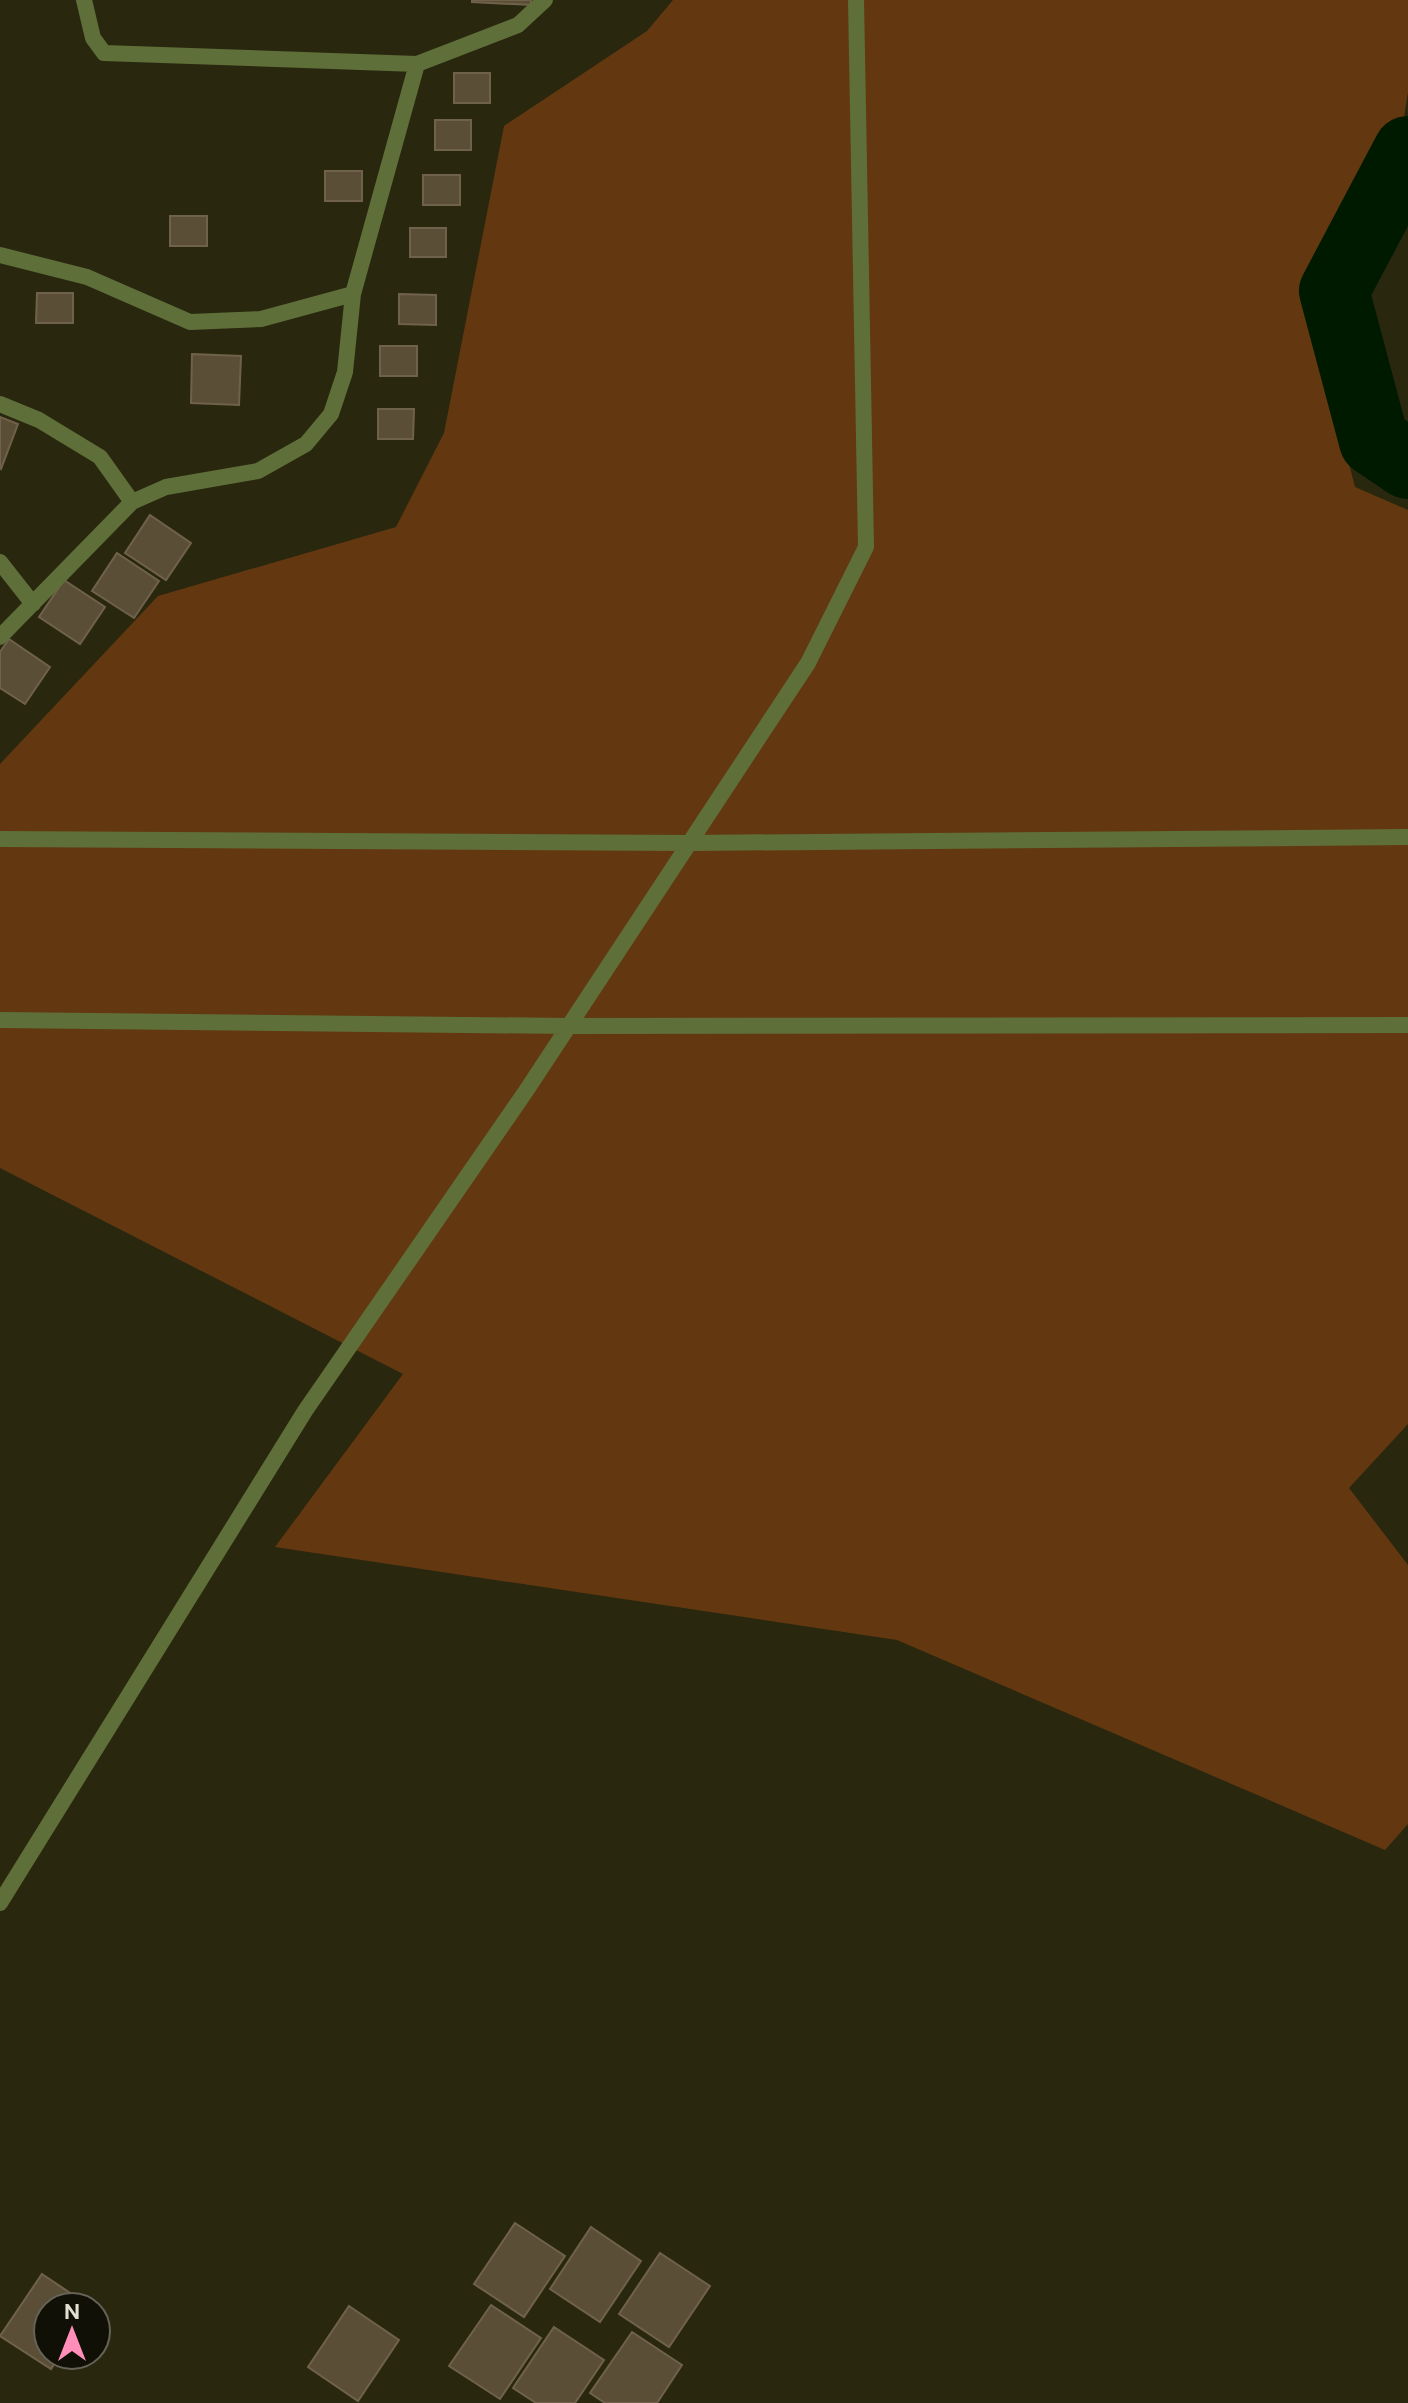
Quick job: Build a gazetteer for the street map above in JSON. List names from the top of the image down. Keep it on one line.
{"north":"top"}
